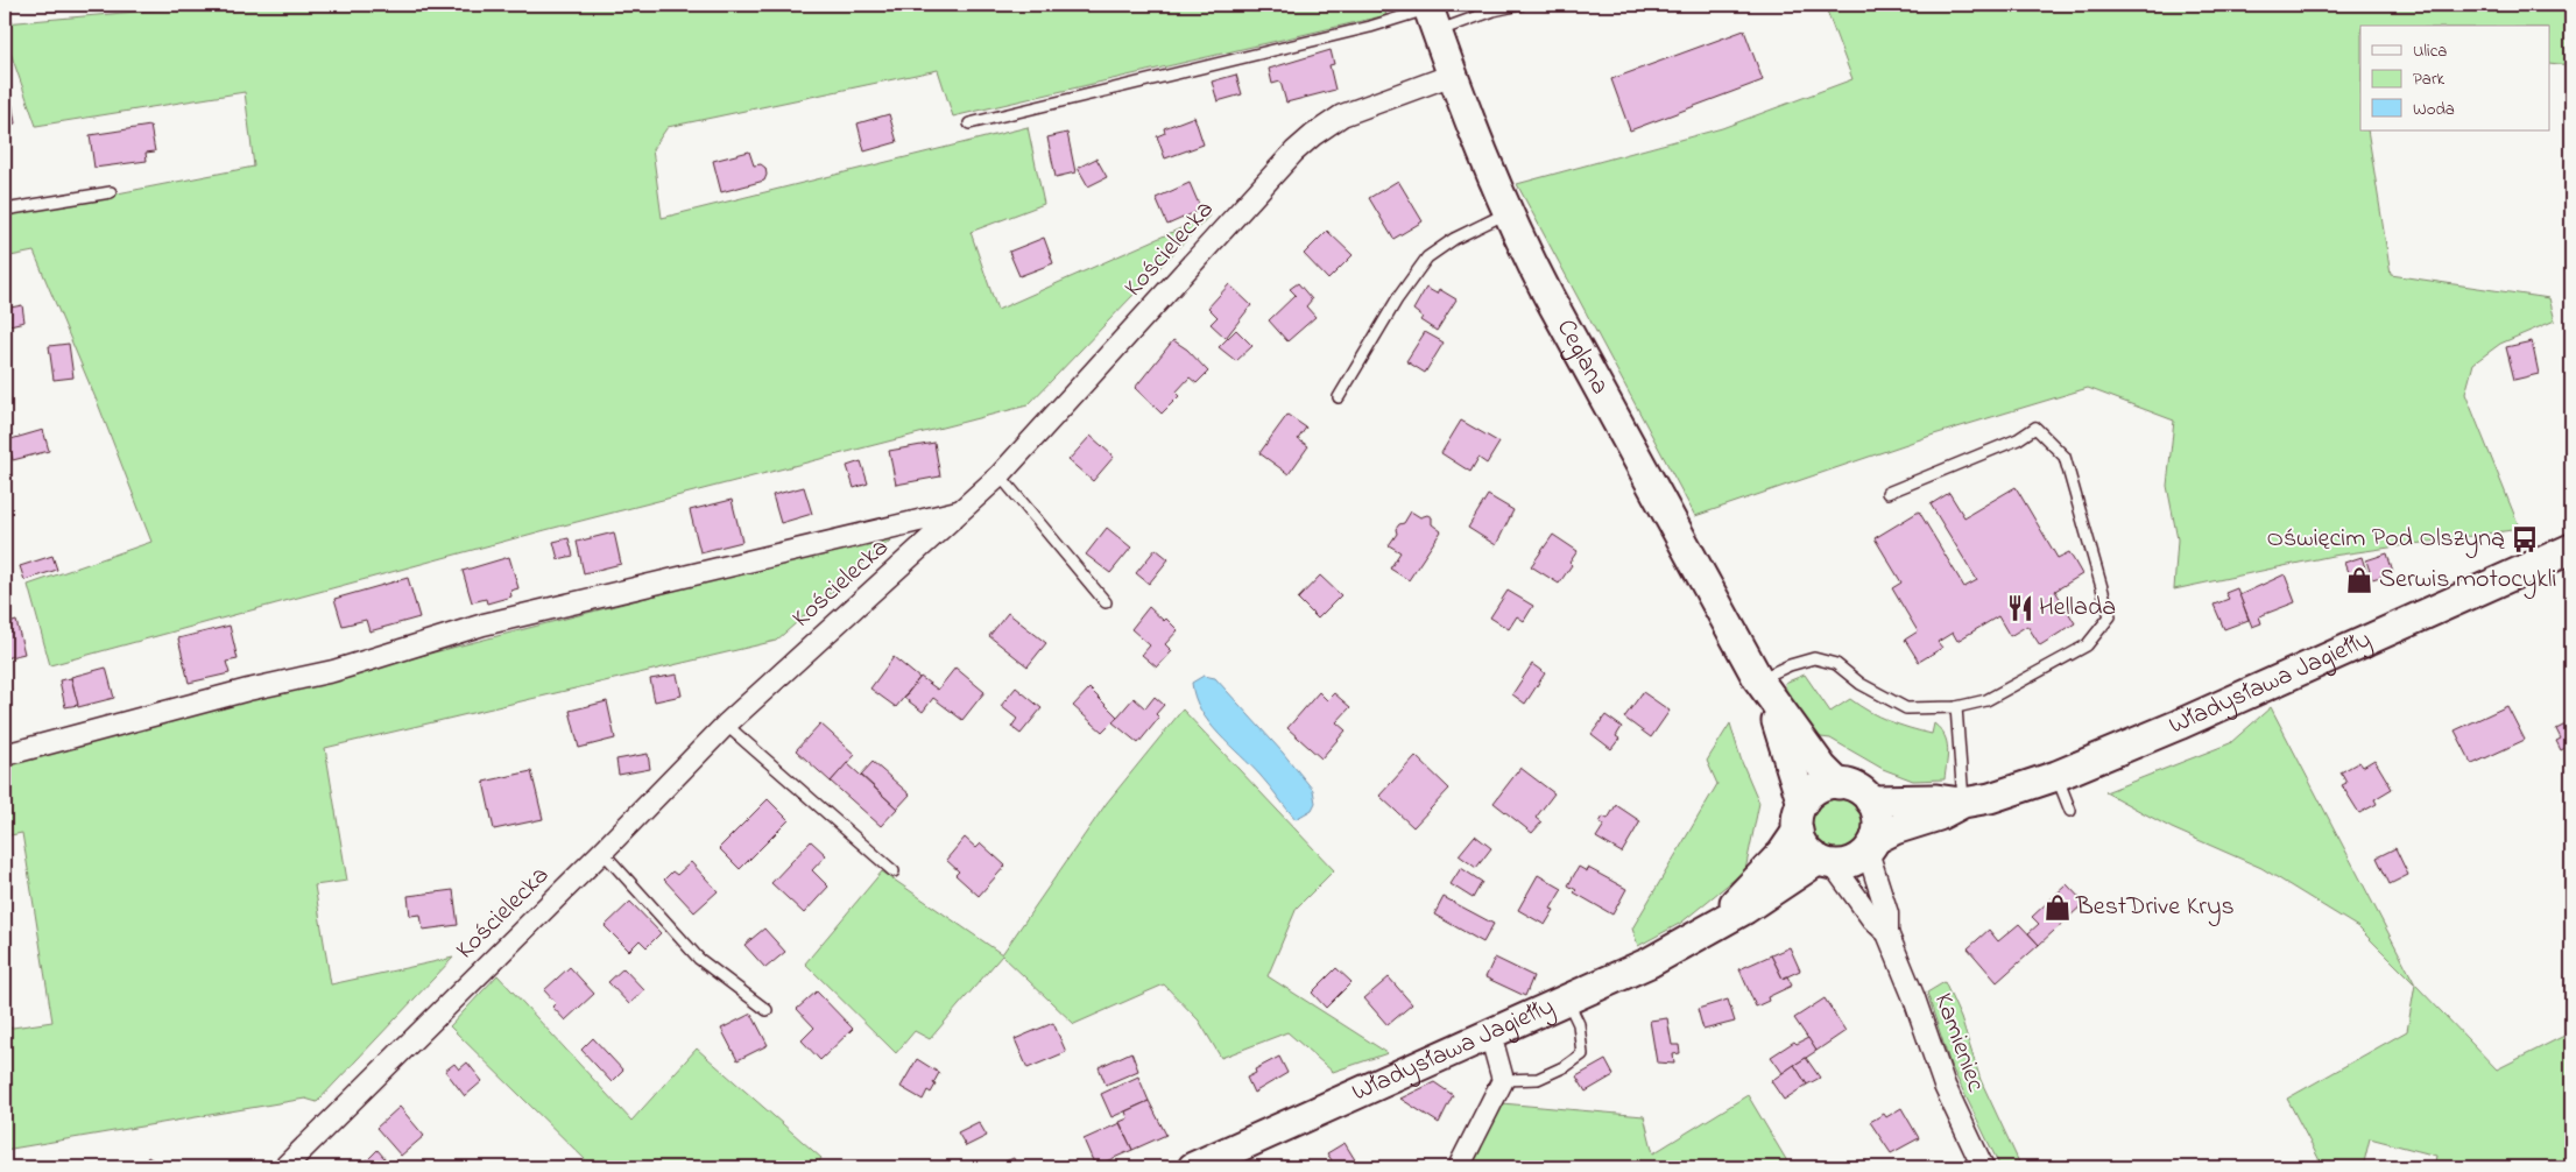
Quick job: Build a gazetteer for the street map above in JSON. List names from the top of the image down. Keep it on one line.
{"streets":{"street":["Kościelecka","Ceglana","Władysława Jagiełły","Kamieniec"]},"crossings":[["Kościelecka","Ceglana"],["Ceglana","Władysława Jagiełły"],["Ceglana","Kamieniec"],["Władysława Jagiełły","Kamieniec"]],"places":{"bus stop":["Oświęcim Pod Olszyną"],"shop":["Serwis motocykli","BestDrive Krys"],"restaurant":["Hellada"]},"legend":["Ulica","Park","Woda"]}
